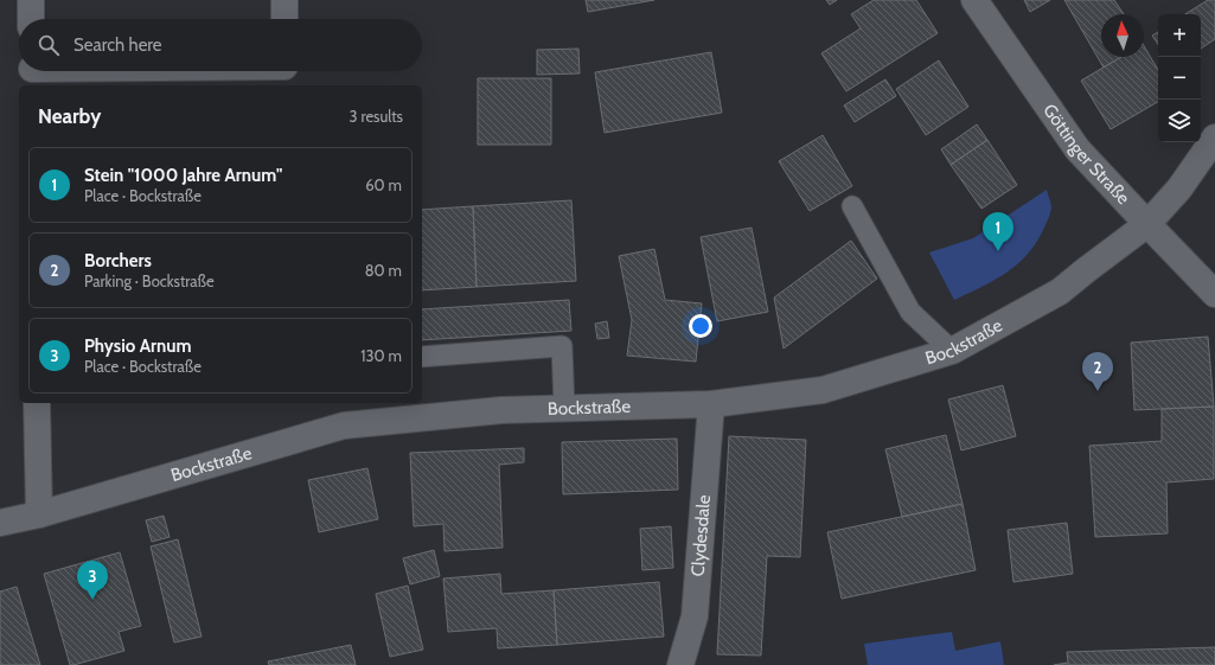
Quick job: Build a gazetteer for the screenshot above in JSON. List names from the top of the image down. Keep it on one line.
{"streets":{"street":["Göttinger Straße","Bockstraße","Clydesdale"]},"crossings":[["Göttinger Straße","Bockstraße"],["Bockstraße","Clydesdale"]],"north":"top","page":{"map_buttons":["+","−"],"search":"Search here","heading":["Nearby","3 results"],"list":[{"mark":"1","name":"Stein \"1000 Jahre Arnum\"","note":"Place · Bockstraße","value":"60 m"},{"mark":"2","name":"Borchers","note":"Parking · Bockstraße","value":"80 m"},{"mark":"3","name":"Physio Arnum","note":"Place · Bockstraße","value":"130 m"}],"pins":["1","2","3"]}}
